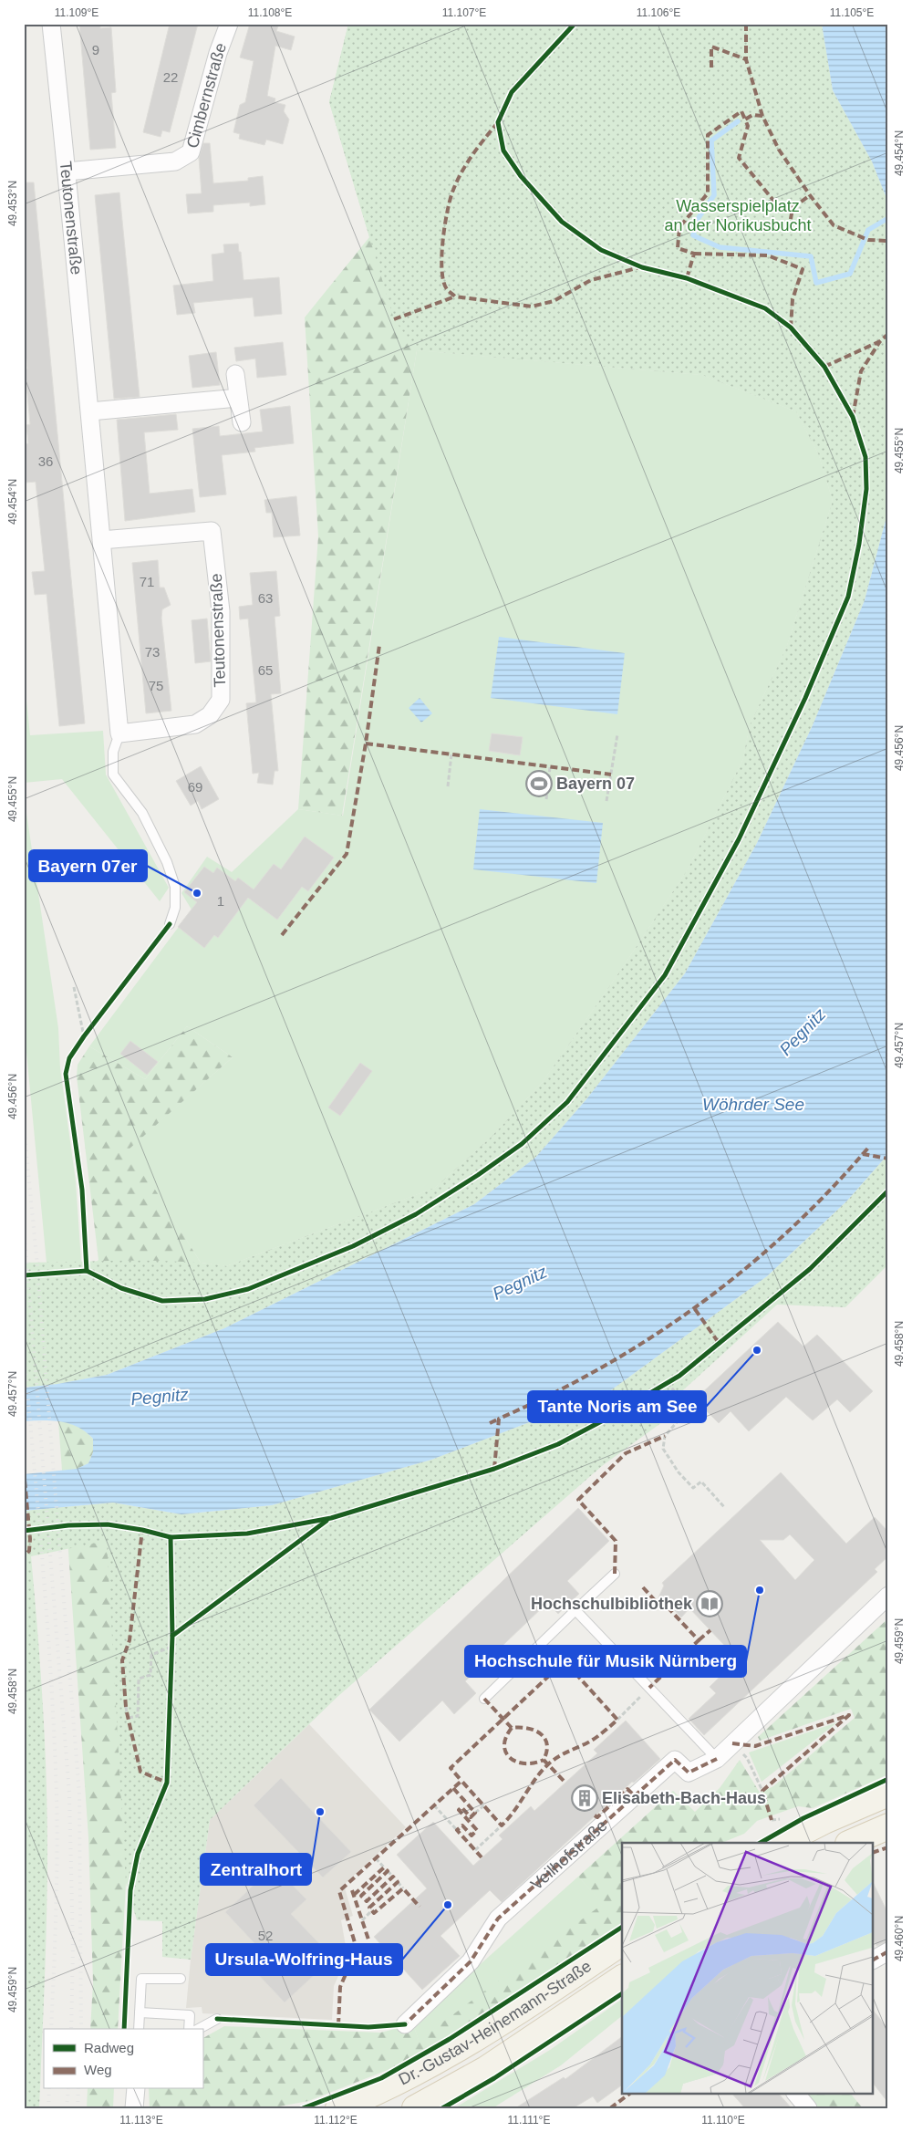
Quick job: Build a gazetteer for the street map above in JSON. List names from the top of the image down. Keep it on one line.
{"streets":{"main road":["Dr.-Gustav-Heinemann-Straße"],"street":["Cimbernstraße","Teutonenstraße","Veilhofstraße"]},"crossings":[["Cimbernstraße","Teutonenstraße"]],"water":["Pegnitz","Wöhrder See"],"parks":["Wasserspielplatz an der Norikusbucht"],"places":{"sports":["Bayern 07"],"other":["Bayern 07er","Tante Noris am See","Hochschule für Musik Nürnberg","Zentralhort","Ursula-Wolfring-Haus"],"library":["Hochschulbibliothek"],"building":["Elisabeth-Bach-Haus"]},"house_numbers":["9","22","36","71","63","73","65","75","69","1","52"],"legend":["Radweg","Weg"],"coordinates":["11.109°E","11.108°E","11.107°E","11.106°E","11.105°E","49.454°N","49.453°N","49.455°N","49.456°N","49.457°N","49.458°N","49.459°N","49.460°N","11.113°E","11.112°E","11.111°E","11.110°E"]}
